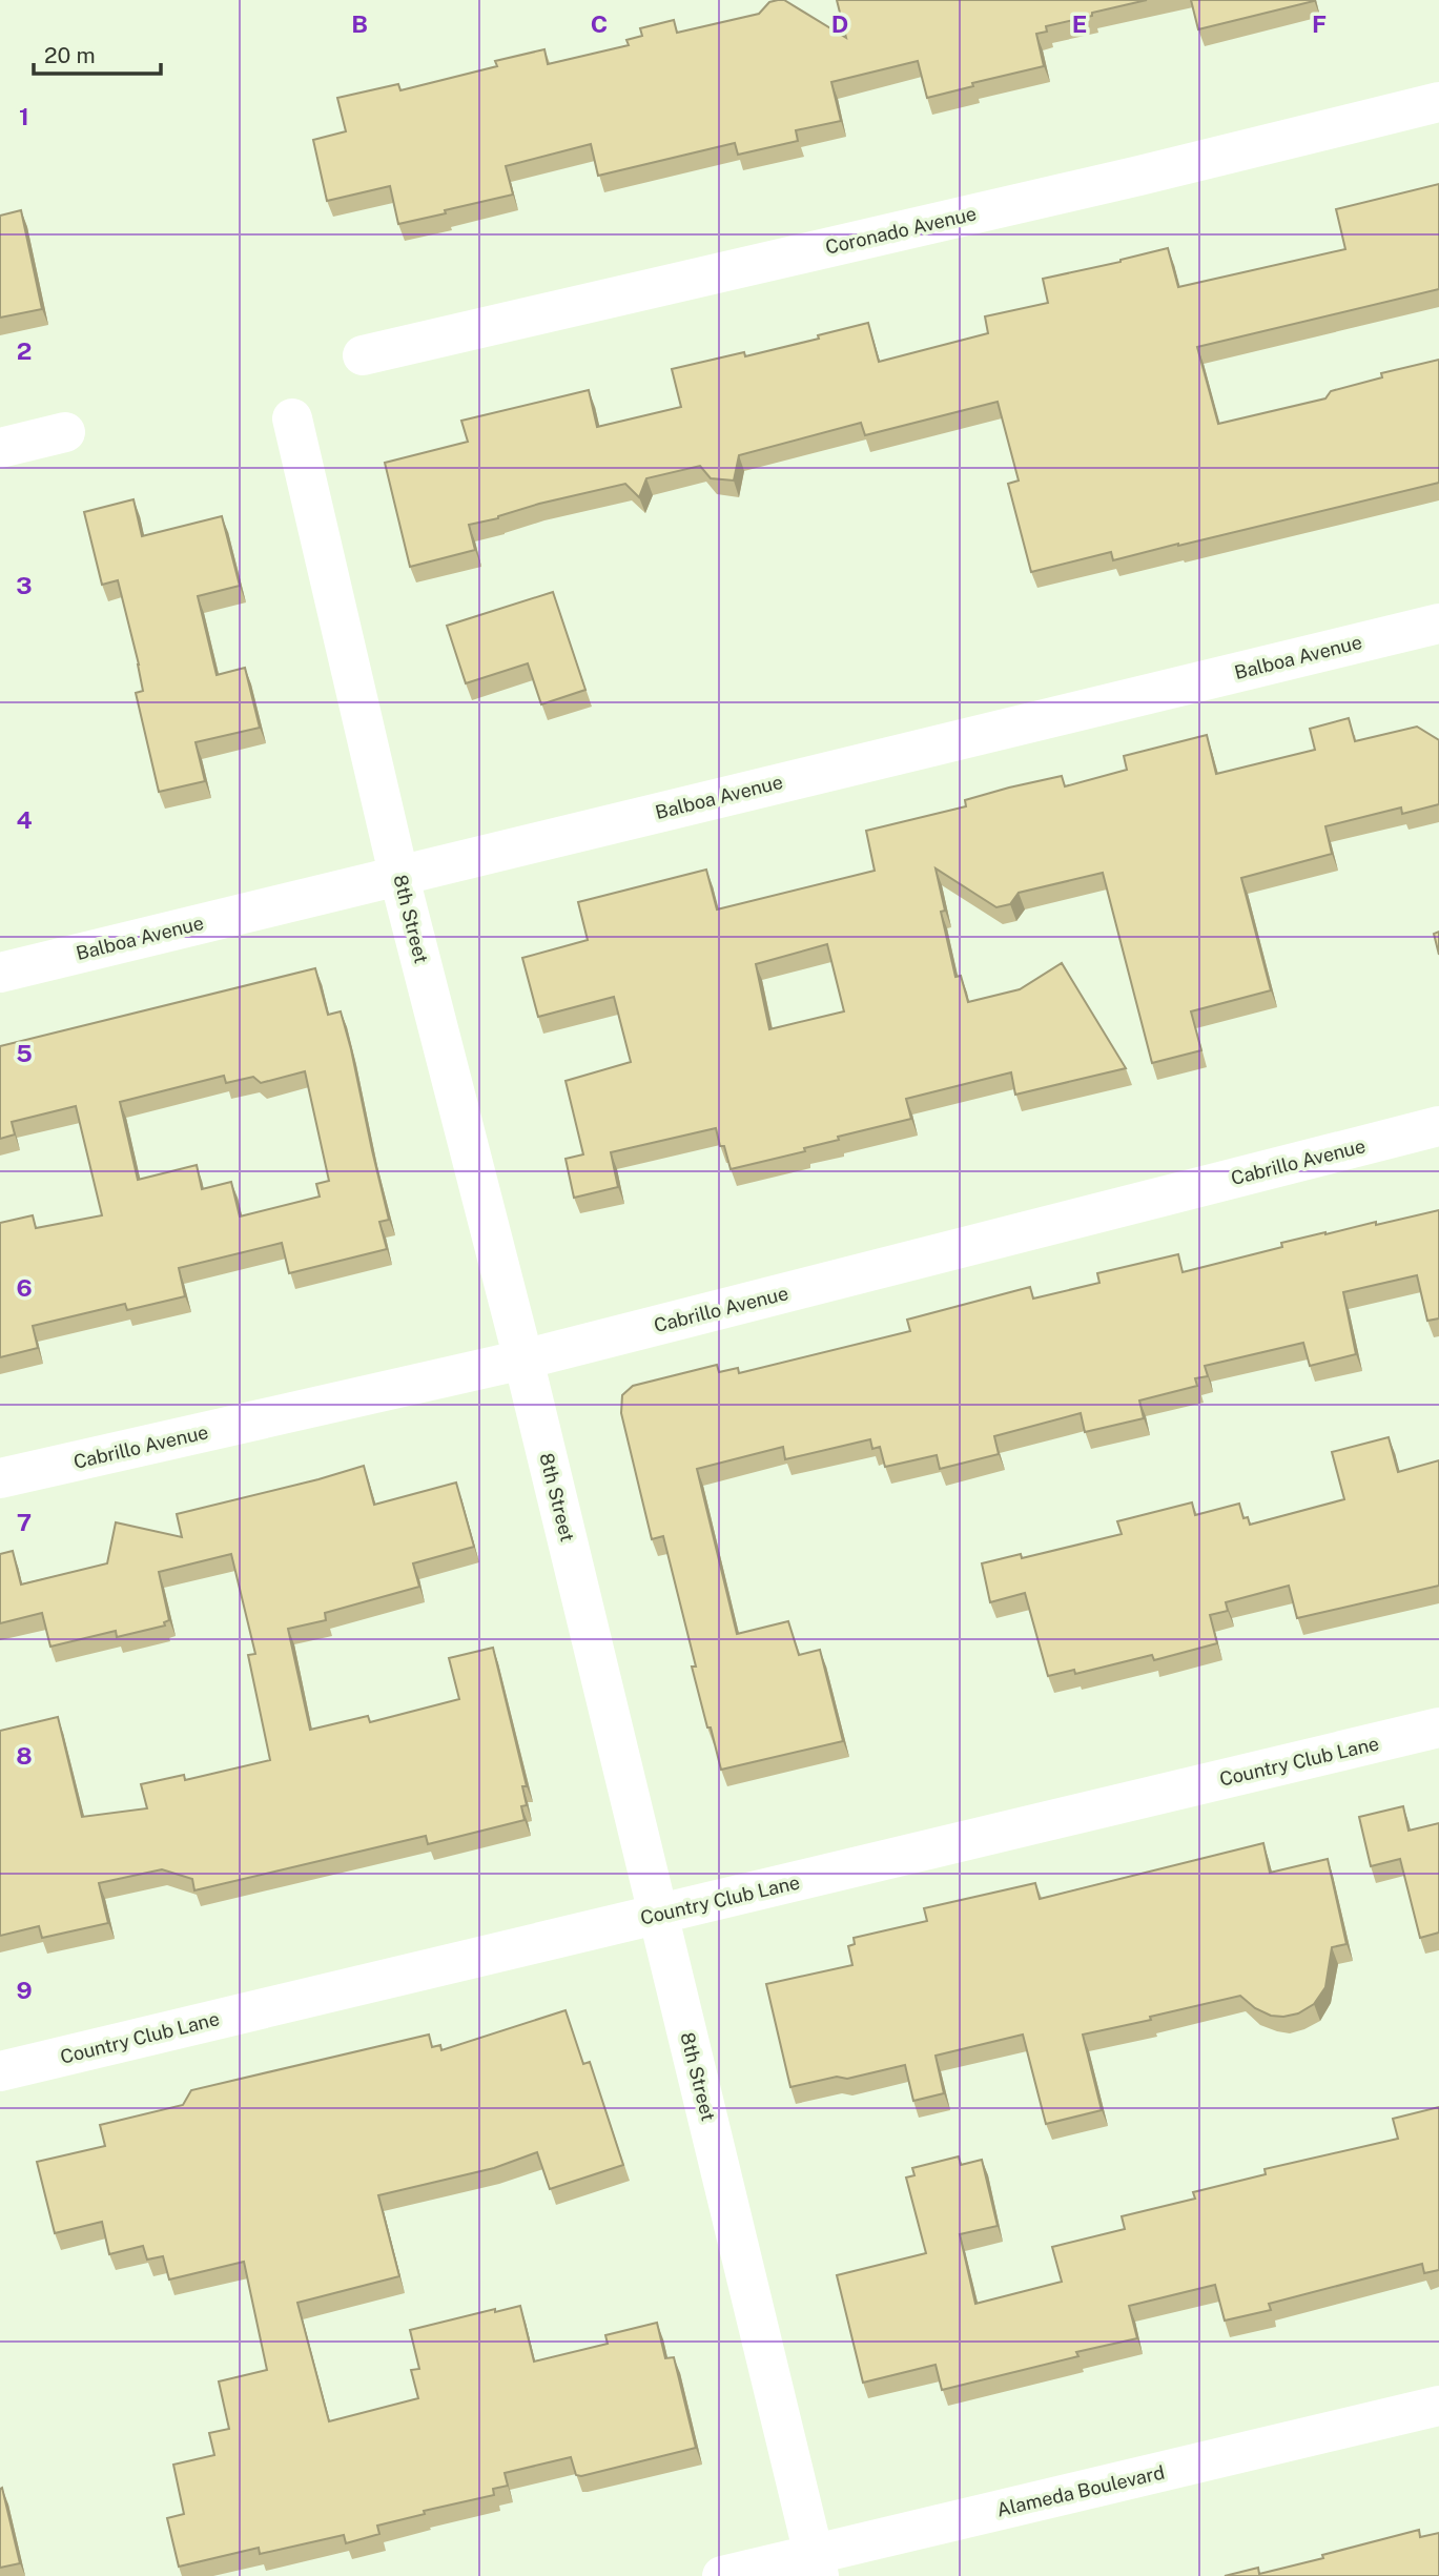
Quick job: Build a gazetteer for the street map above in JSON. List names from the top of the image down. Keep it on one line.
{"streets":{"street":["Coronado Avenue","Balboa Avenue","8th Street","Cabrillo Avenue","Country Club Lane","Alameda Boulevard"]},"crossings":[["Balboa Avenue","8th Street"],["8th Street","Cabrillo Avenue"],["8th Street","Country Club Lane"],["8th Street","Alameda Boulevard"]],"scale_bar":"20 m","grid":{"columns":["B","C","D","E","F"],"rows":["1","2","3","4","5","6","7","8","9"]}}
